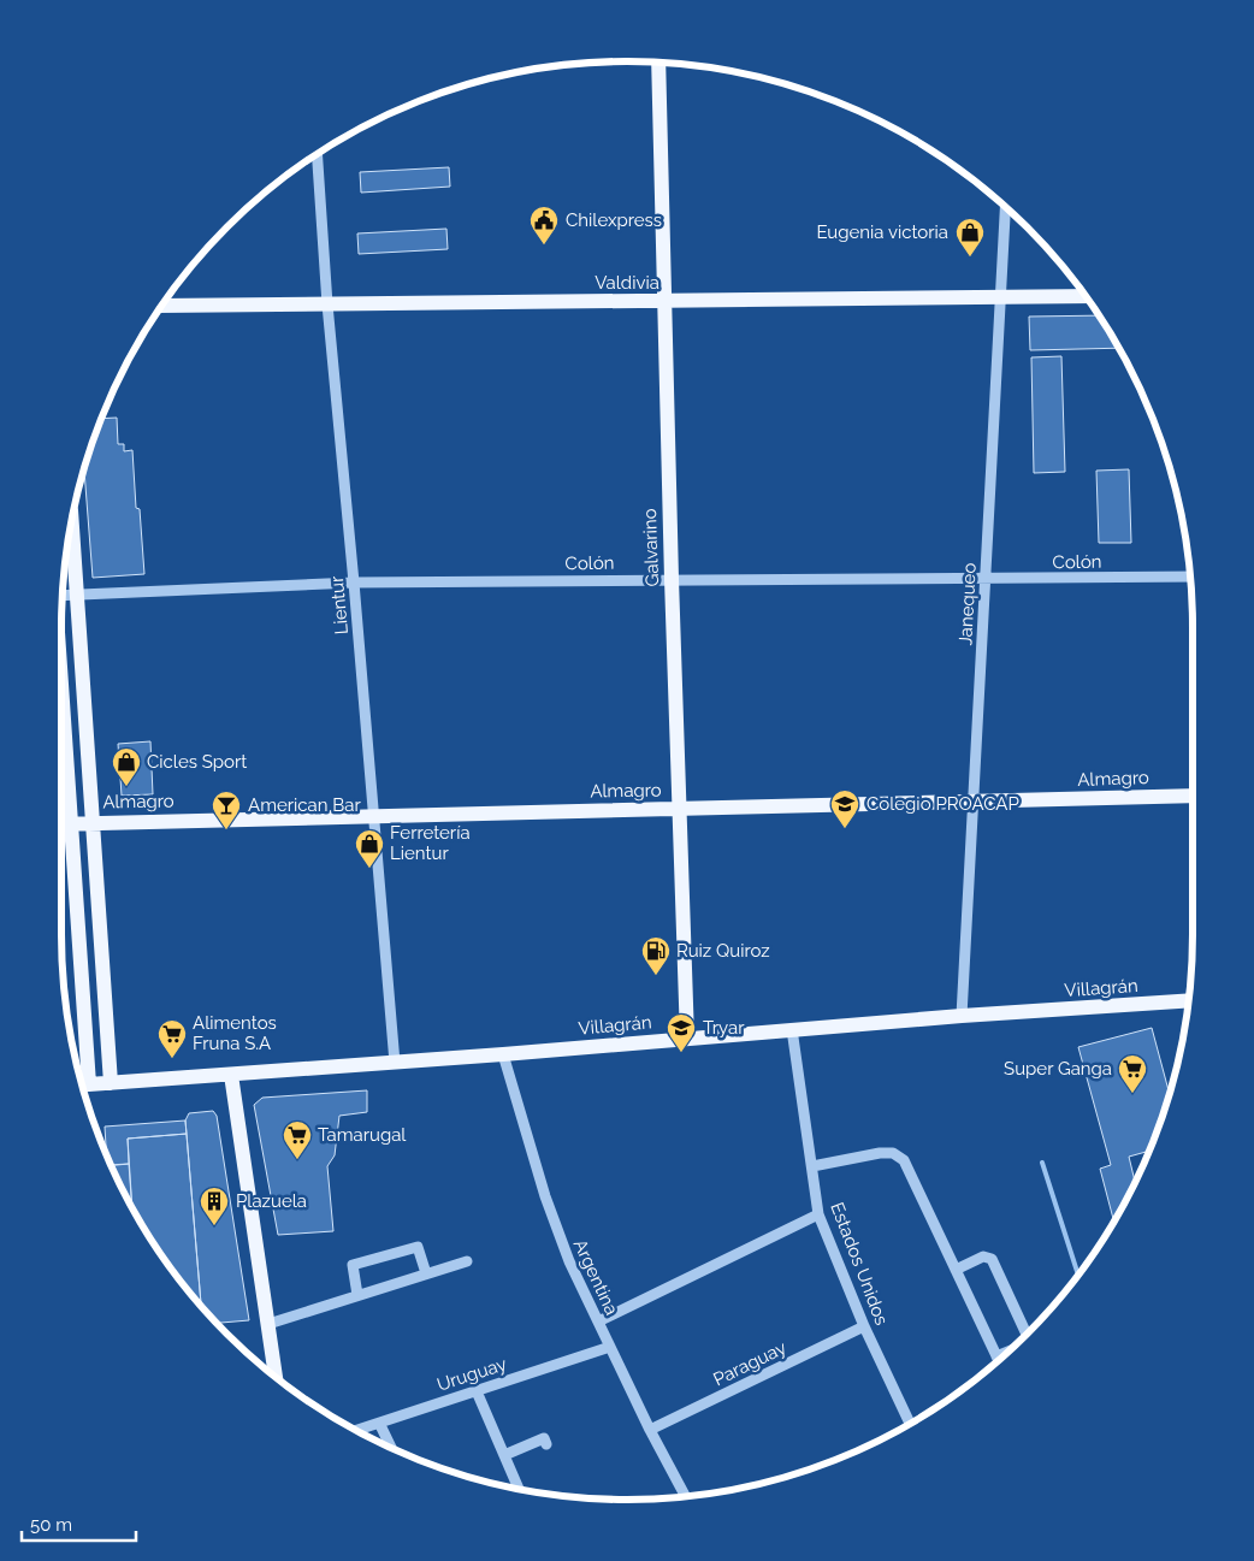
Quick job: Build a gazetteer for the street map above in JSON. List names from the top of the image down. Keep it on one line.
{"streets":{"main road":["Valdivia","Galvarino","Almagro","Villagrán"],"street":["Colón","Janequeo","Lientur","Estados Unidos","Argentina","Paraguay","Uruguay"]},"crossings":[["Valdivia","Galvarino"],["Valdivia","Janequeo"],["Valdivia","Lientur"],["Galvarino","Colón"],["Galvarino","Almagro"],["Galvarino","Villagrán"],["Colón","Janequeo"],["Colón","Lientur"],["Janequeo","Almagro"],["Janequeo","Villagrán"],["Lientur","Almagro"],["Lientur","Villagrán"],["Villagrán","Estados Unidos"],["Villagrán","Argentina"],["Estados Unidos","Paraguay"],["Argentina","Paraguay"],["Argentina","Uruguay"]],"places":{"public building":["Chilexpress"],"shop":["Eugenia victoria","Cicles Sport","Ferretería Lientur"],"school or university":["Colegio PROACAP","Tryar"],"bar":["American Bar"],"fuel station":["Ruiz Quiroz"],"supermarket":["Alimentos Fruna S.A","Super Ganga","Tamarugal"],"building":["Plazuela"]},"scale_bar":"50 m"}
